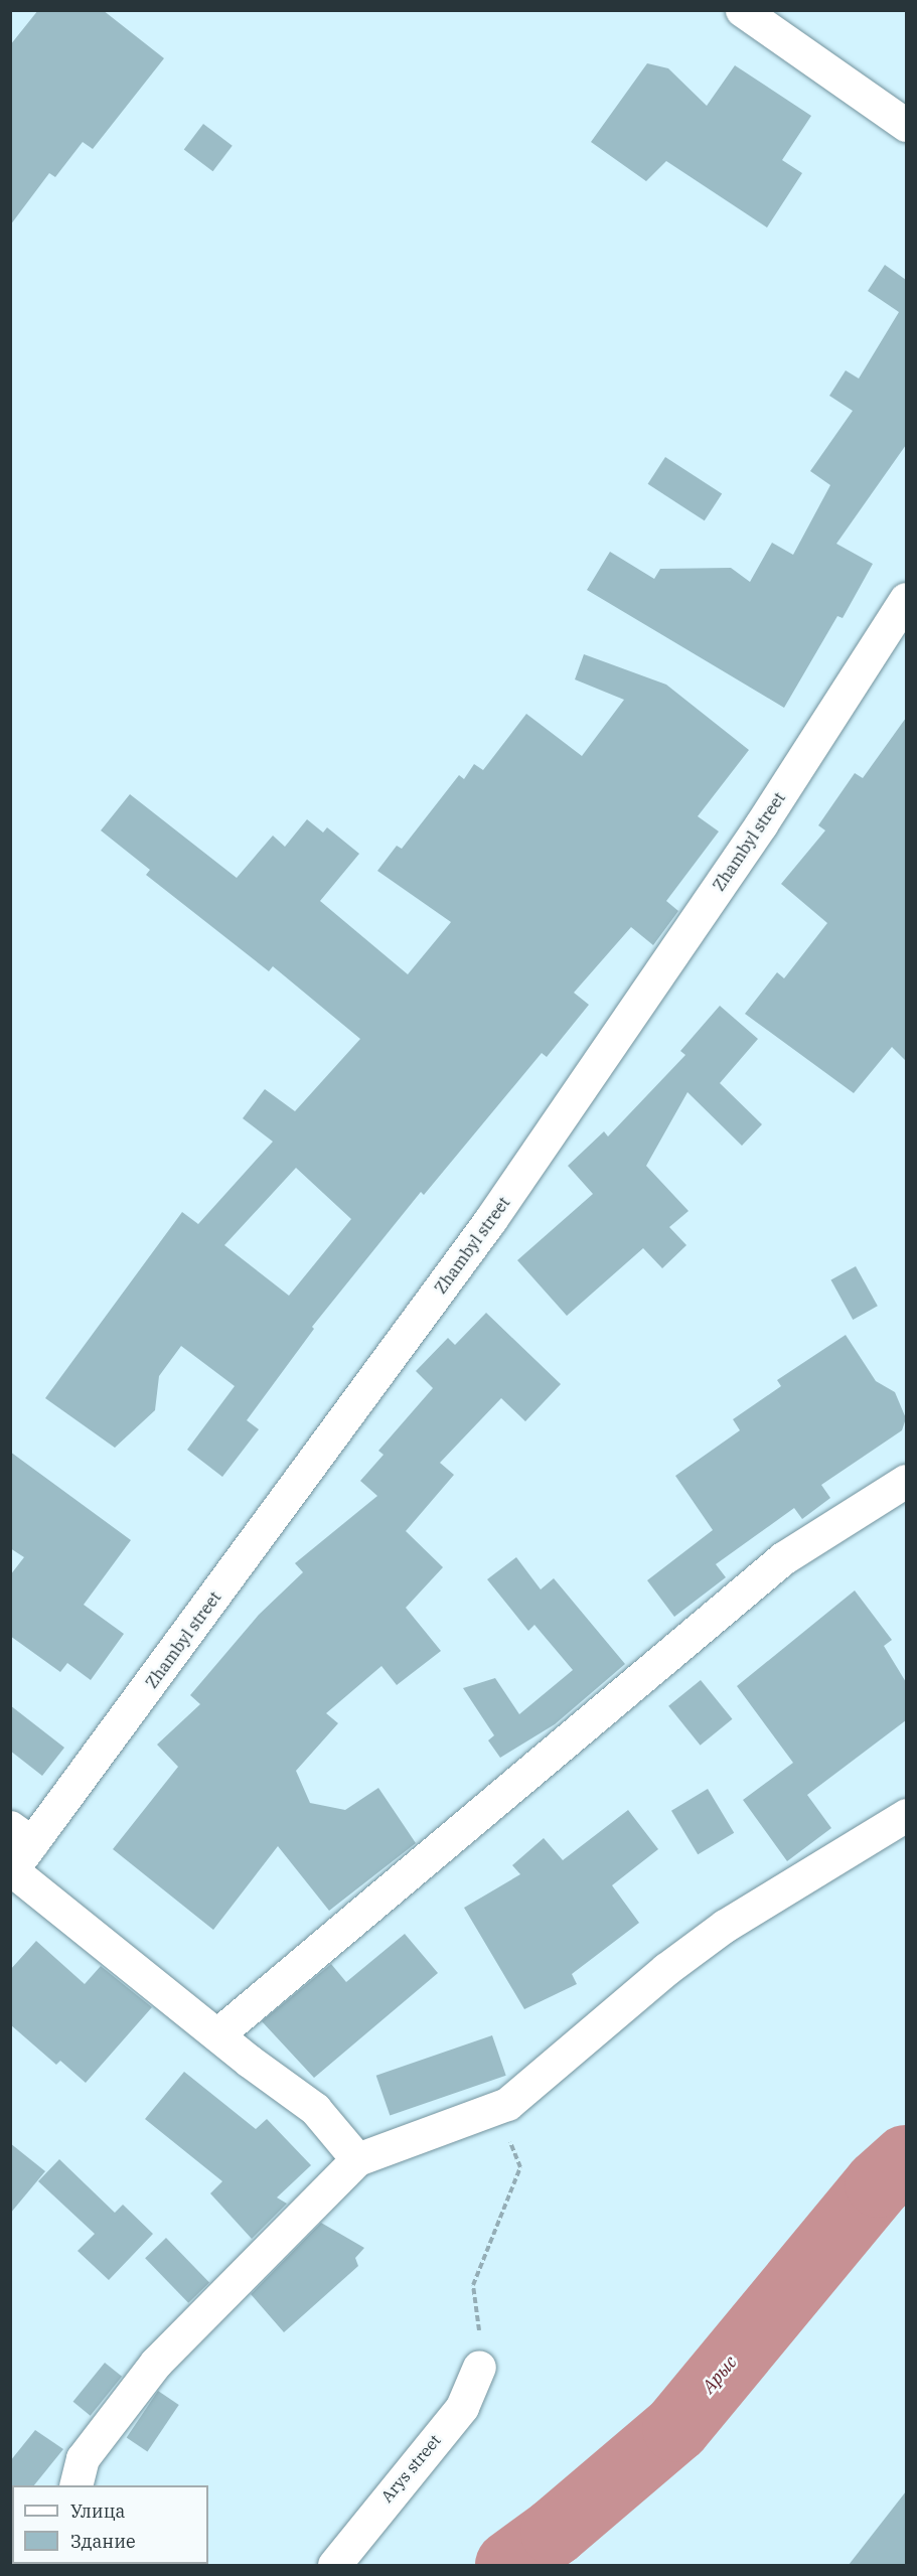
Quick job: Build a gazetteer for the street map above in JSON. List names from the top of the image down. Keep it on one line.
{"streets":{"street":["Zhambyl street","Arys street"]},"water":["Арыс"],"legend":["Улица","Здание"]}
